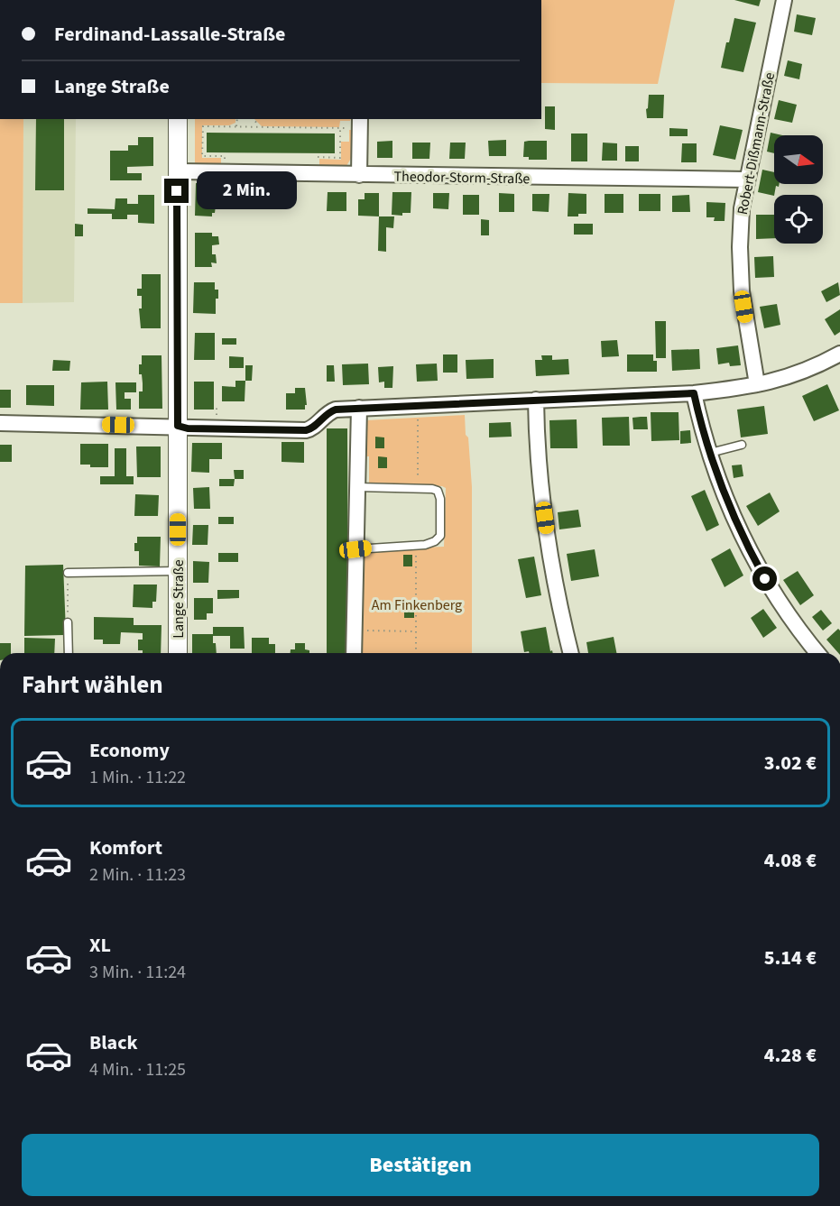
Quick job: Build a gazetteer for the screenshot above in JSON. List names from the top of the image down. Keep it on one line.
{"streets":{"street":["Robert-Dißmann-Straße","Theodor-Storm-Straße","Lange Straße"]},"crossings":[["Robert-Dißmann-Straße","Theodor-Storm-Straße"],["Theodor-Storm-Straße","Lange Straße"]],"parks":["Am Finkenberg"],"north":"right","page":{"banner":["Ferdinand-Lassalle-Straße","Lange Straße"],"bubble":"2 Min.","heading":"Fahrt wählen","list":[{"name":"Economy","note":"1 Min. · 11:22","value":"3.02 €"},{"name":"Komfort","note":"2 Min. · 11:23","value":"4.08 €"},{"name":"XL","note":"3 Min. · 11:24","value":"5.14 €"},{"name":"Black","note":"4 Min. · 11:25","value":"4.28 €"}],"buttons":"Bestätigen"}}
